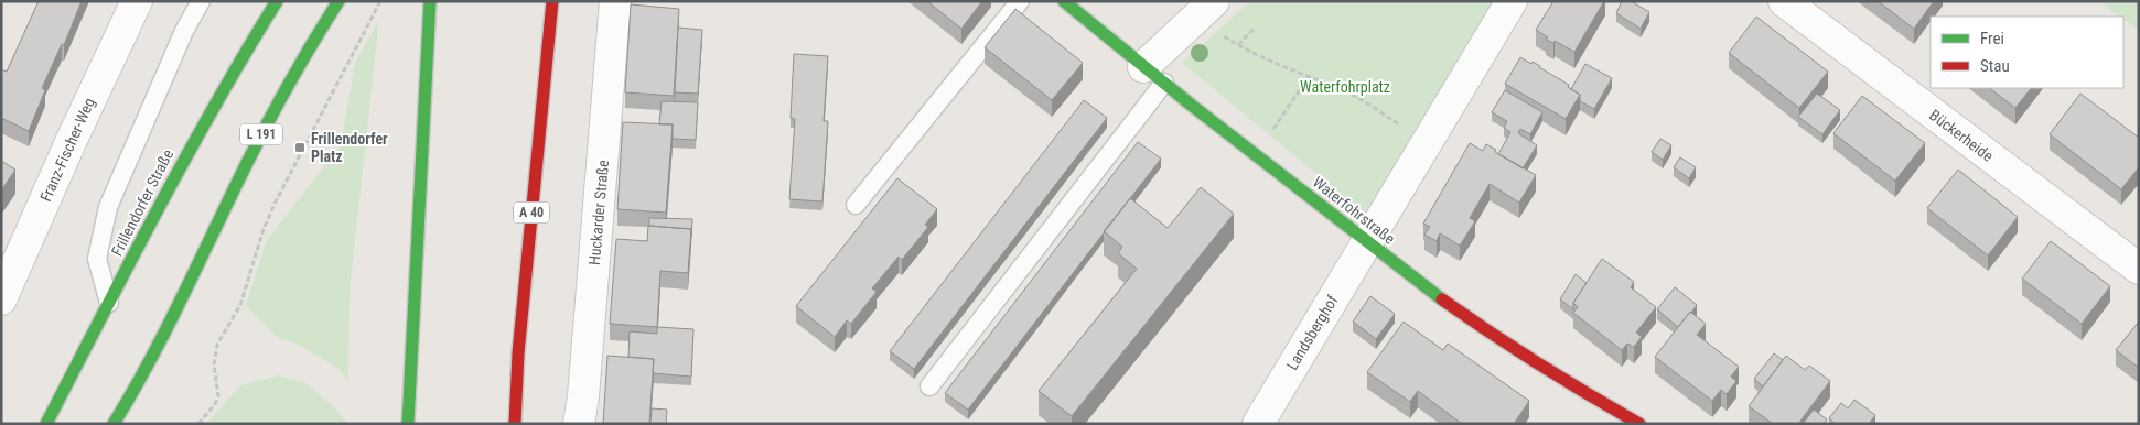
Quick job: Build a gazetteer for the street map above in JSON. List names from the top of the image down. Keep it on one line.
{"streets":{"main road":["L 191","Frillendorfer Straße","Waterfohrstraße","A 40"],"street":["Bückerheide","Franz-Fischer-Weg","Huckarder Straße","Landsberghof"]},"crossings":[["Waterfohrstraße","Landsberghof"]],"parks":["Waterfohrplatz"],"places":{"transit":["Frillendorfer Platz"]},"legend":["Frei","Stau"]}
